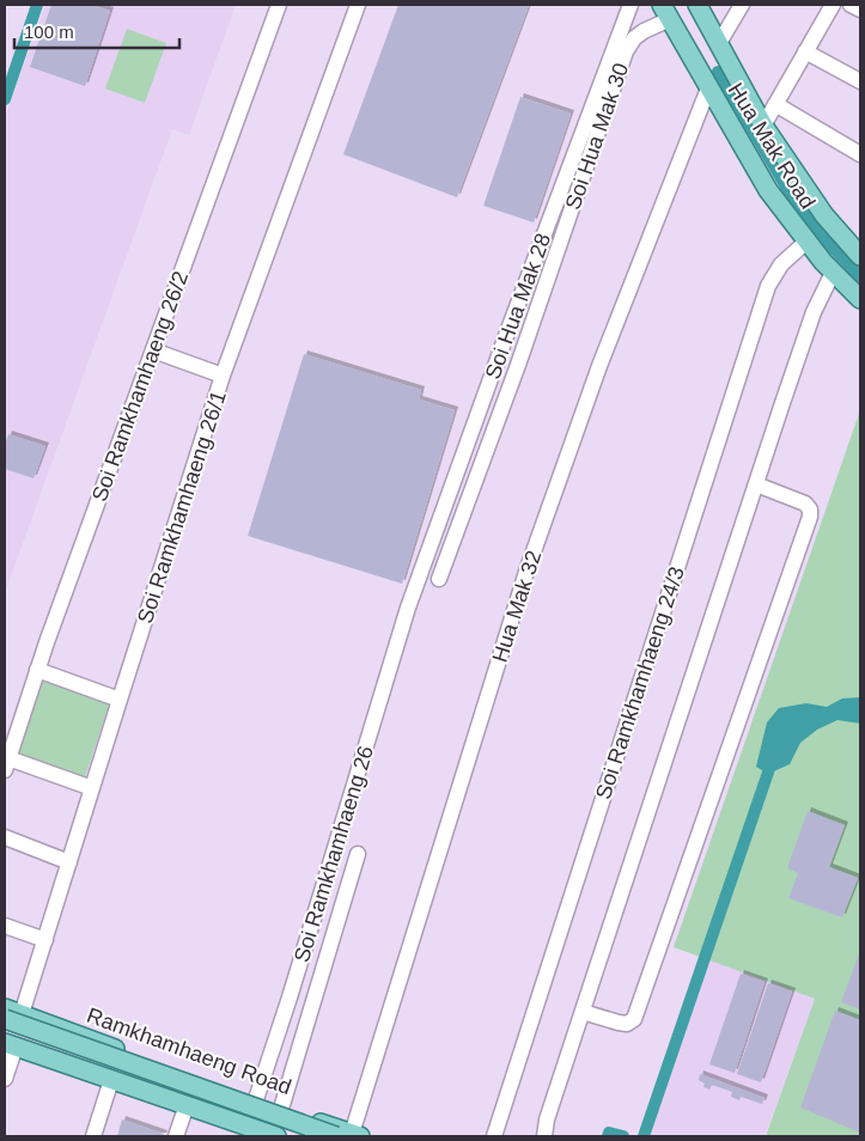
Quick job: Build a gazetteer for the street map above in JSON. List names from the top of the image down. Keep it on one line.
{"streets":{"main road":["Hua Mak Road","Ramkhamhaeng Road"],"street":["Soi Hua Mak 30","Soi Hua Mak 28","Soi Ramkhamhaeng 26/2","Soi Ramkhamhaeng 26/1","Hua Mak 32","Soi Ramkhamhaeng 24/3","Soi Ramkhamhaeng 26"]},"crossings":[["Soi Hua Mak 30","Hua Mak Road"],["Hua Mak Road","Hua Mak 32"],["Hua Mak Road","Soi Ramkhamhaeng 24/3"],["Soi Hua Mak 28","Soi Ramkhamhaeng 26"],["Soi Ramkhamhaeng 26/1","Ramkhamhaeng Road"],["Hua Mak 32","Ramkhamhaeng Road"],["Soi Ramkhamhaeng 26","Ramkhamhaeng Road"]],"scale_bar":"100 m"}
